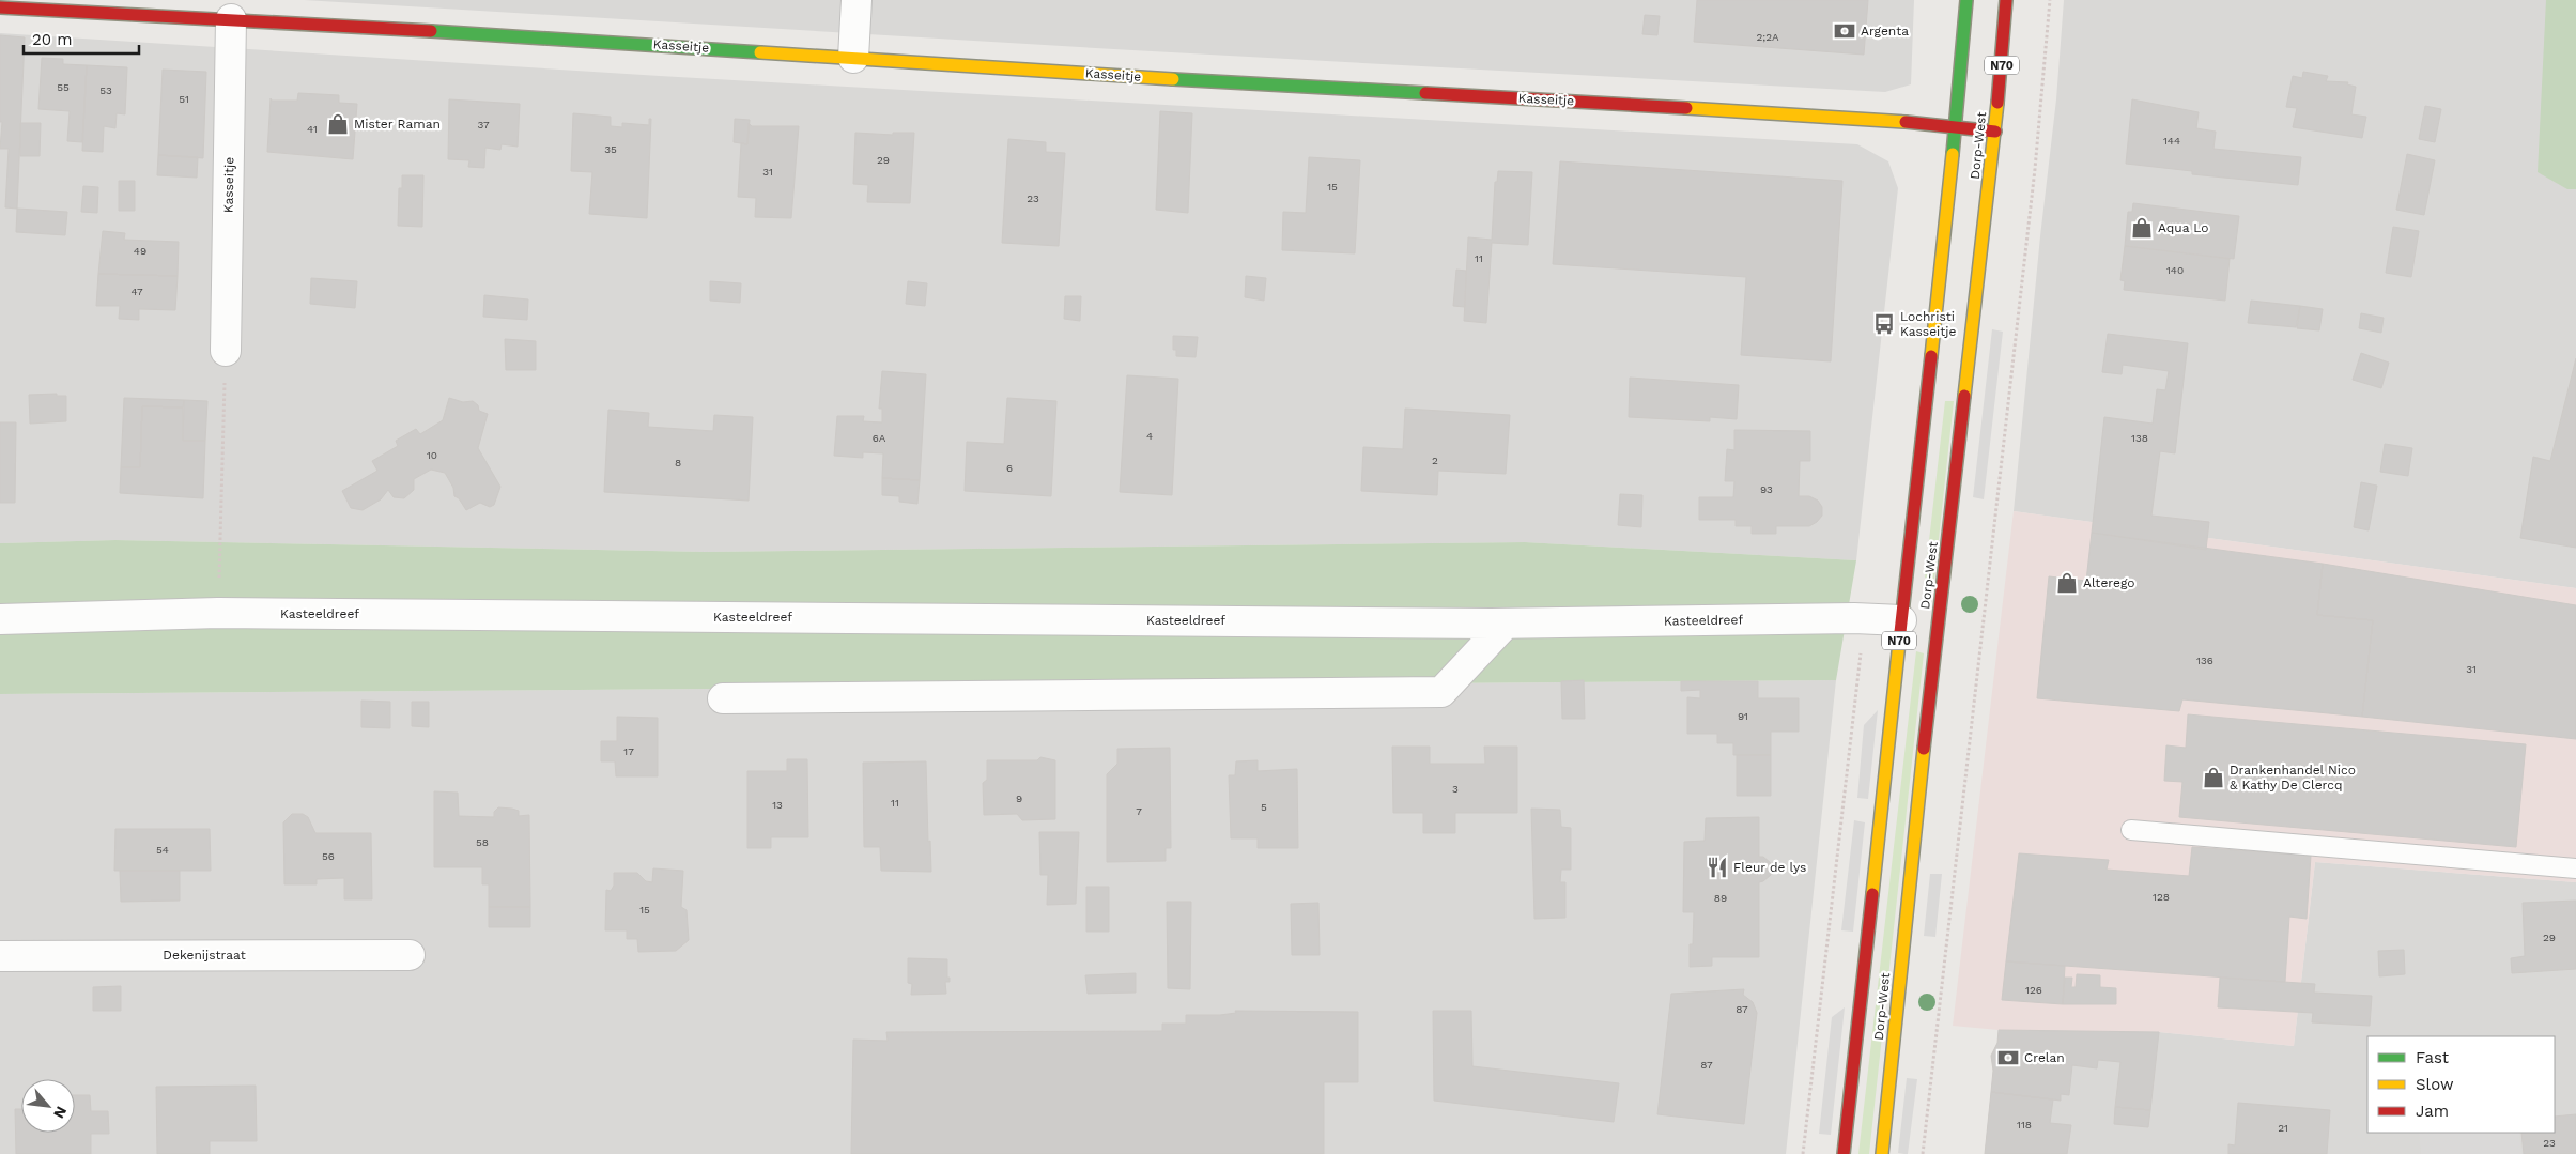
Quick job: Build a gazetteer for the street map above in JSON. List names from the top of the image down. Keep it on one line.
{"streets":{"main road":["Kasseitje","N70","Dorp-West"],"street":["Kasteeldreef","Dekenijstraat"]},"crossings":[["Kasseitje","Dorp-West"],["Dorp-West","Kasteeldreef"]],"places":{"bank":["Argenta","Crelan"],"shop":["Mister Raman","Aqua Lo","Alterego","Drankenhandel Nico & Kathy De Clercq"],"bus stop":["Lochristi Kasseitje"],"restaurant":["Fleur de lys"]},"house_numbers":["2;2A","55","53","51","37","41","144","35","29","31","15","23","49","11","140","47","4","6A","138","10","2","8","6","93","136","31","91","17","3","9","11","13","5","7","58","54","56","128","89","15","29","126","87","87","118","21","23"],"legend":["Fast","Slow","Jam"],"scale_bar":"20 m","north":"bottom right"}
